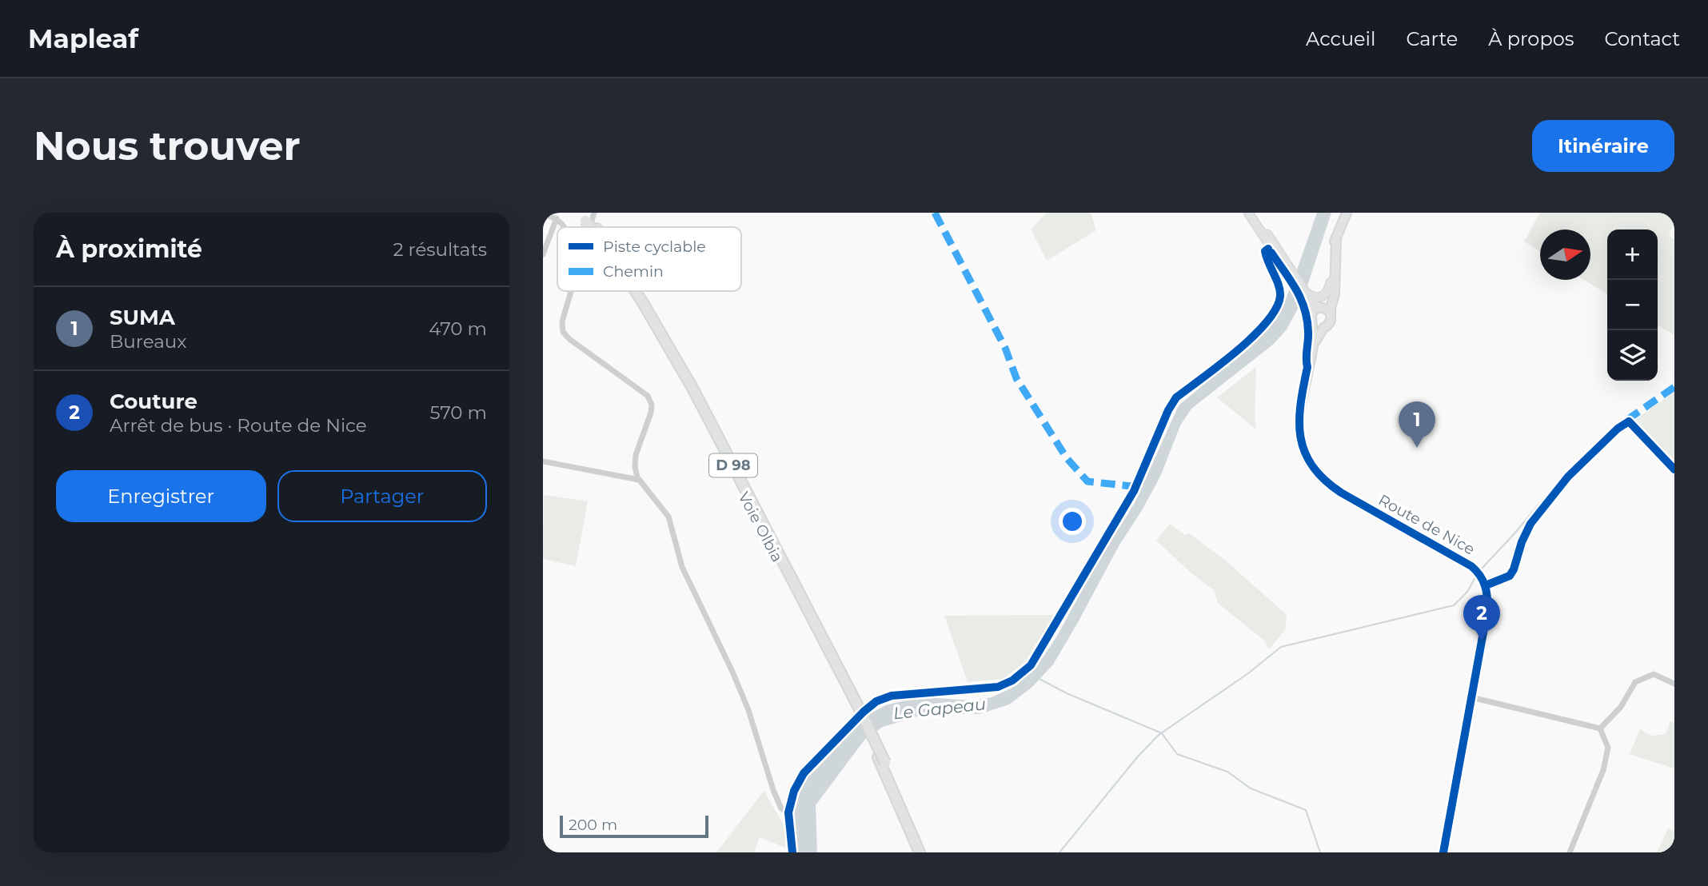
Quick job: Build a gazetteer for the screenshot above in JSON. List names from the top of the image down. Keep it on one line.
{"streets":{"highway":["D 98","Voie Olbia"],"main road":["Route de Nice"]},"water":["Le Gapeau"],"legend":["Piste cyclable","Chemin"],"scale_bar":"200 m","north":"right","page":{"header":"Mapleaf","nav":["Accueil","Carte","À propos","Contact"],"buttons":["Itinéraire",["Enregistrer","Partager"]],"title":"Nous trouver","heading":["À proximité","2 résultats"],"map_buttons":["+","−"],"list":[{"mark":"1","name":"SUMA","note":"Bureaux","value":"470 m"},{"mark":"2","name":"Couture","note":"Arrêt de bus · Route de Nice","value":"570 m"}],"pins":["1","2"],"scale":"200 m"}}
